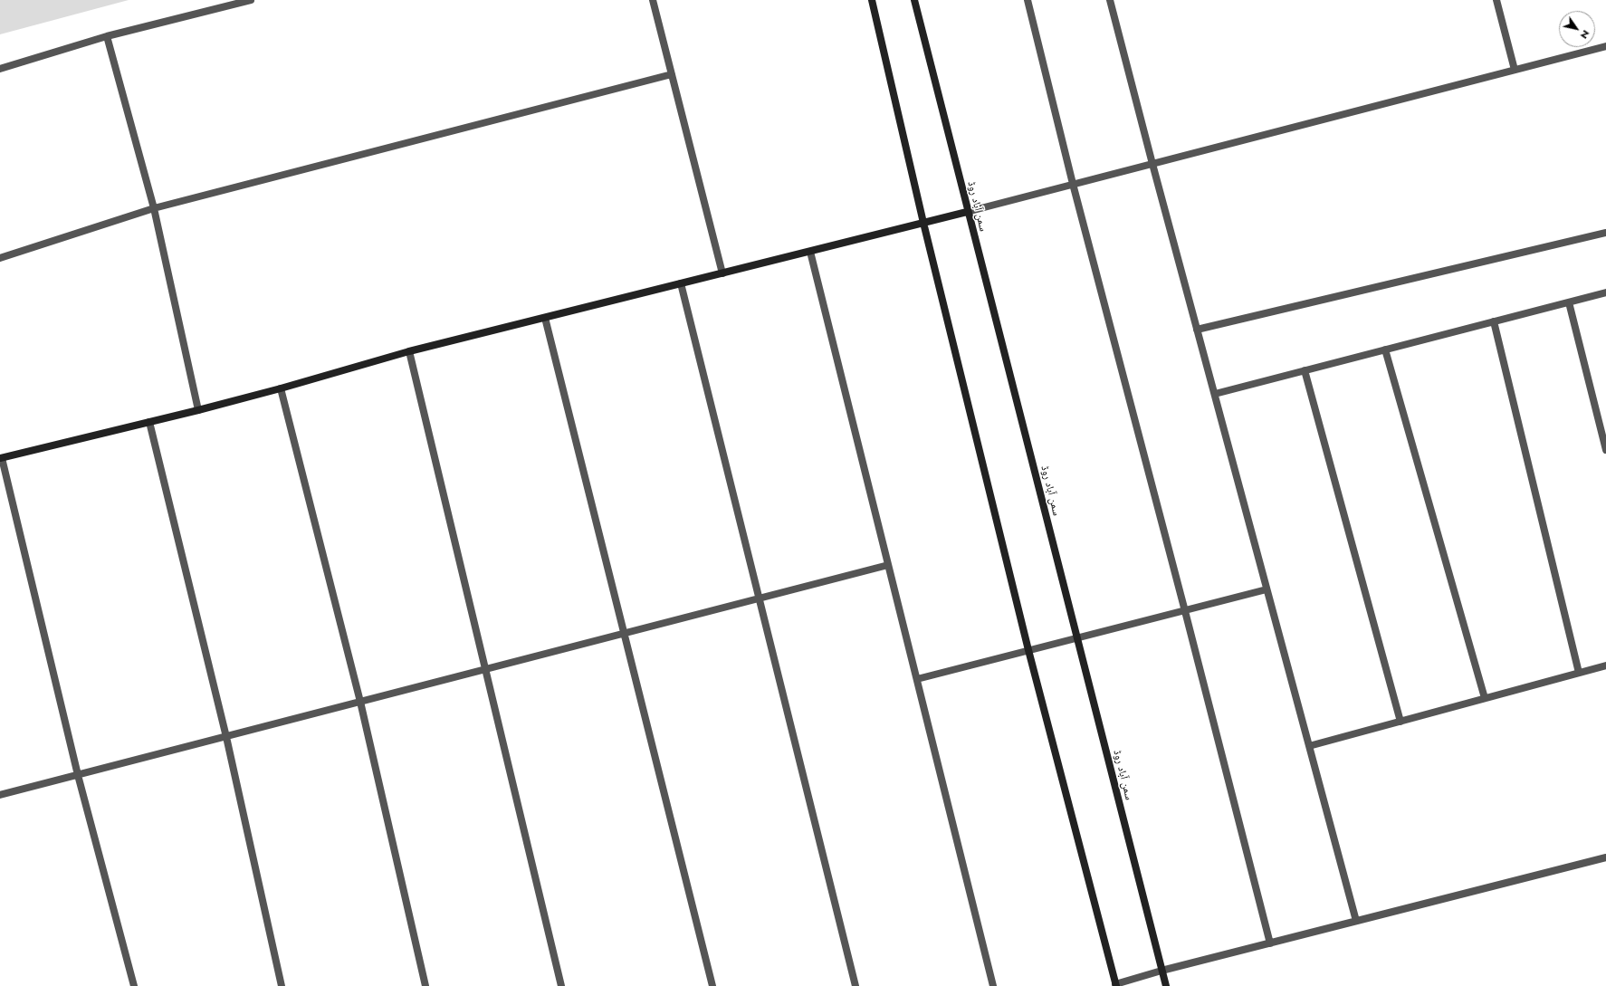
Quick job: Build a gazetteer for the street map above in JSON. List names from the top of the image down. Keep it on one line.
{"streets":{"street":["سمن آباد روڈ"]},"north":"bottom right"}
